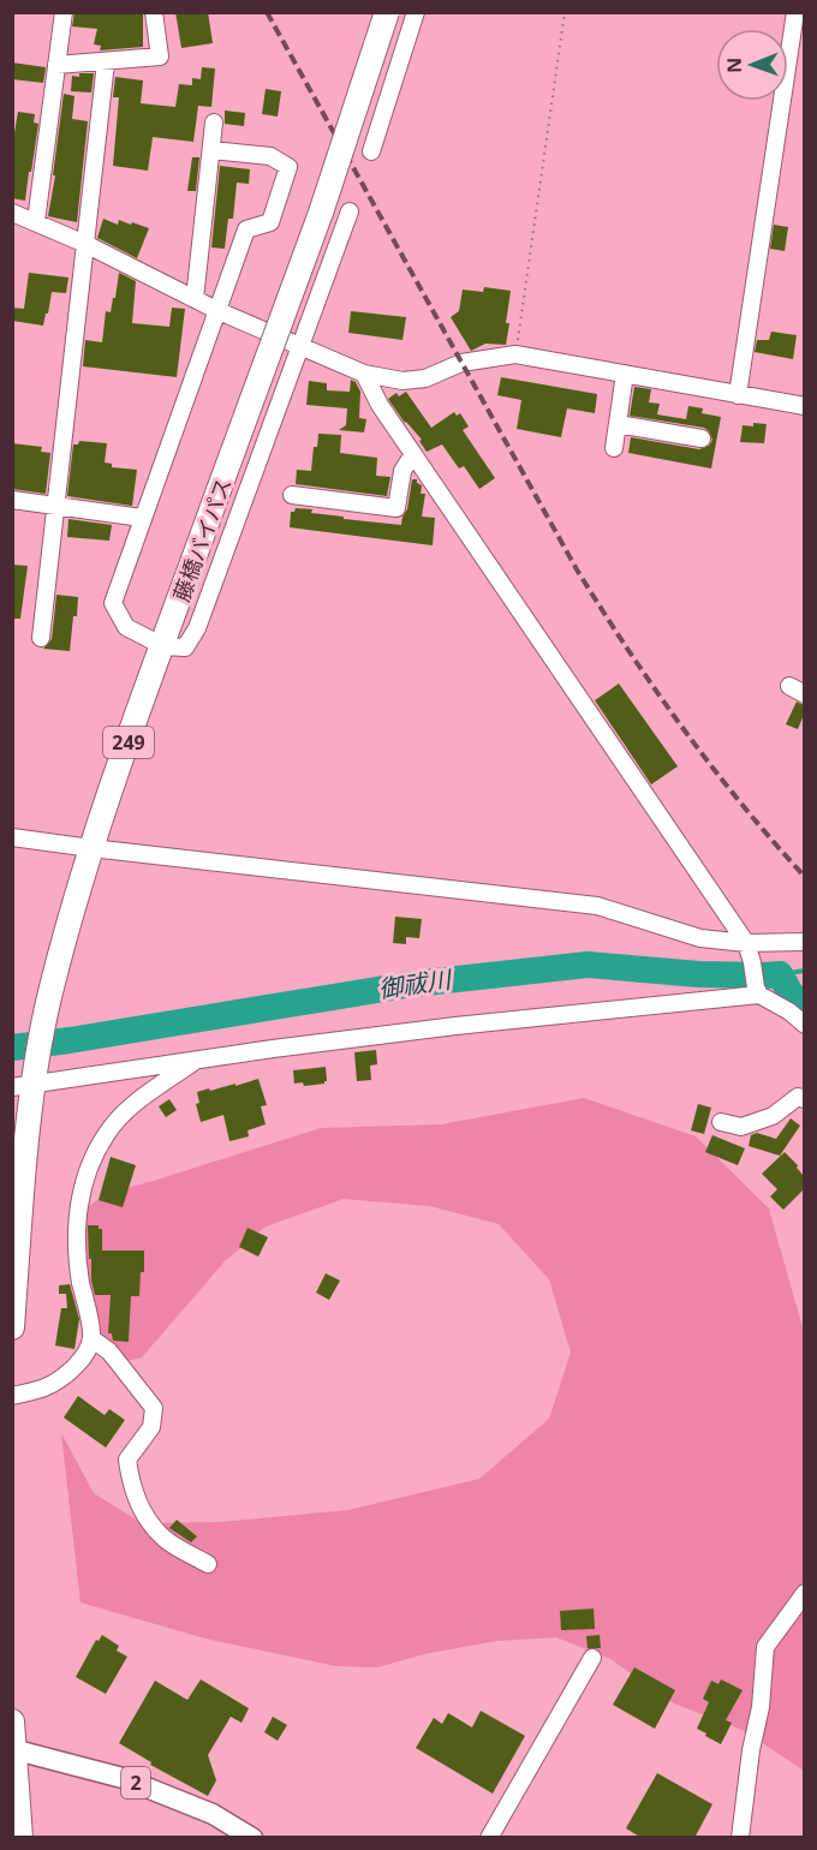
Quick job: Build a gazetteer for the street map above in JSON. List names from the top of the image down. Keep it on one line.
{"streets":{"highway":["藤橋バイパス","249"],"main road":["2"]},"water":["御祓川"],"north":"left"}
